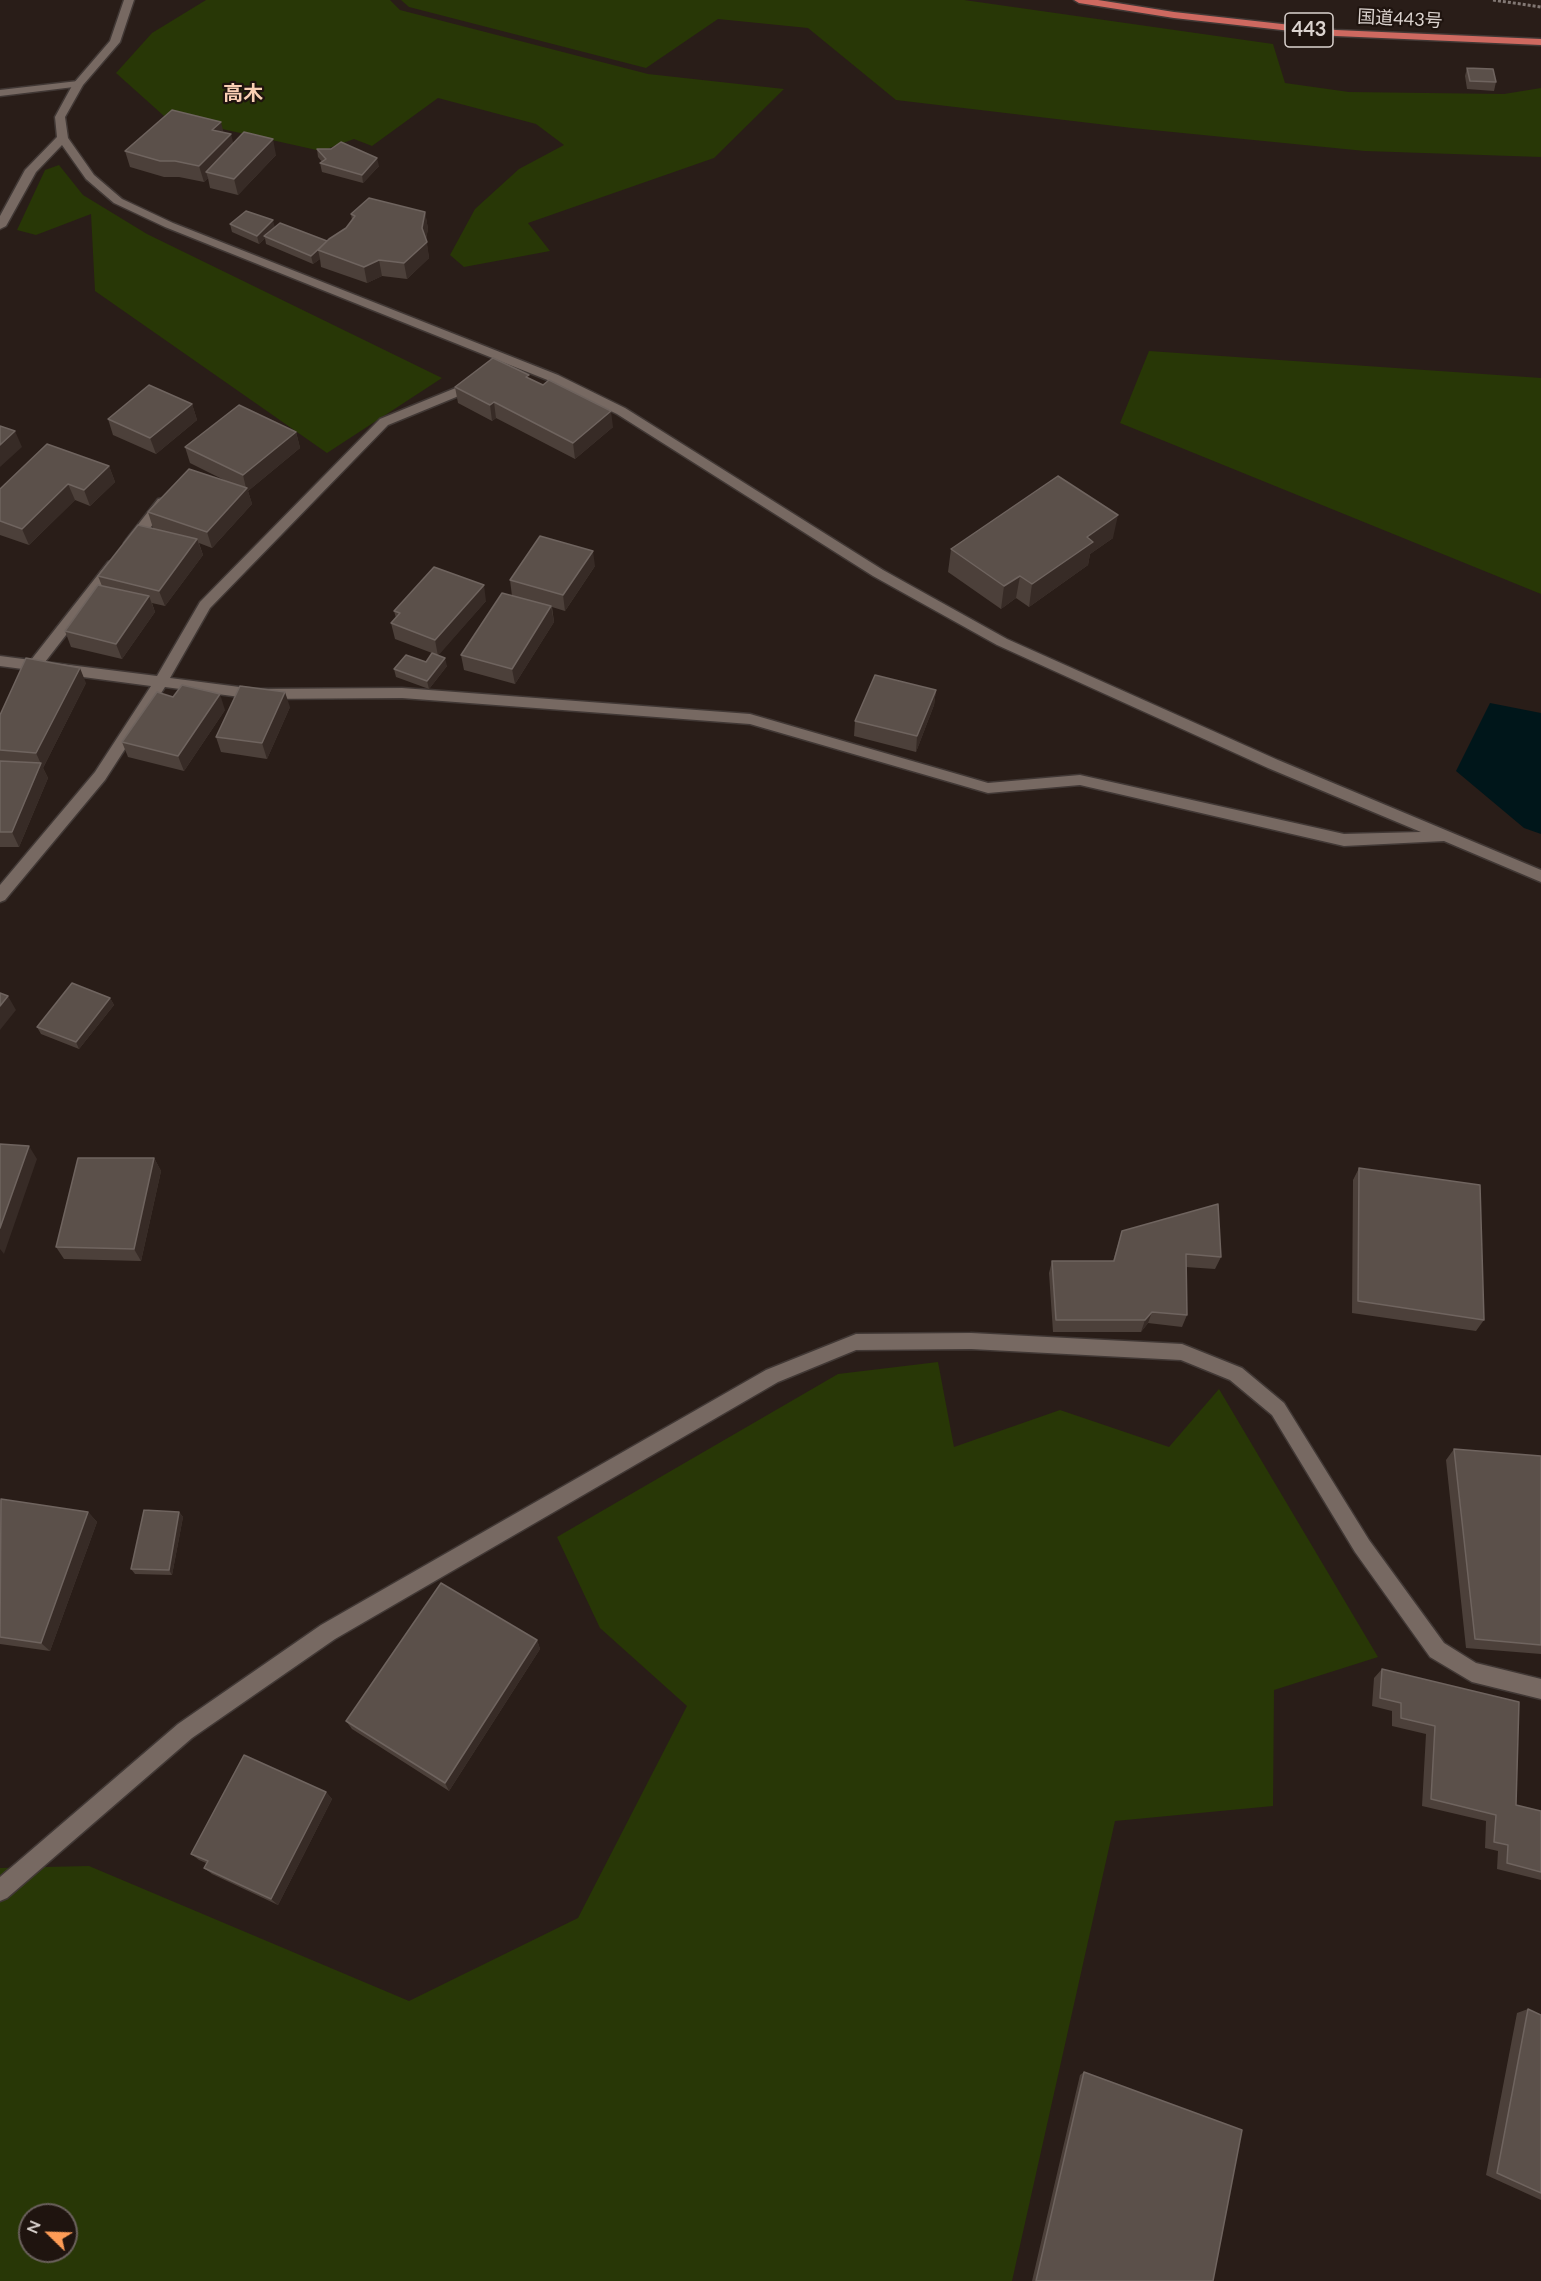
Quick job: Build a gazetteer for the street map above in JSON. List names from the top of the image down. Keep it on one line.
{"streets":{"highway":["国道443号","443"]},"districts":["高木"],"north":"top left"}
